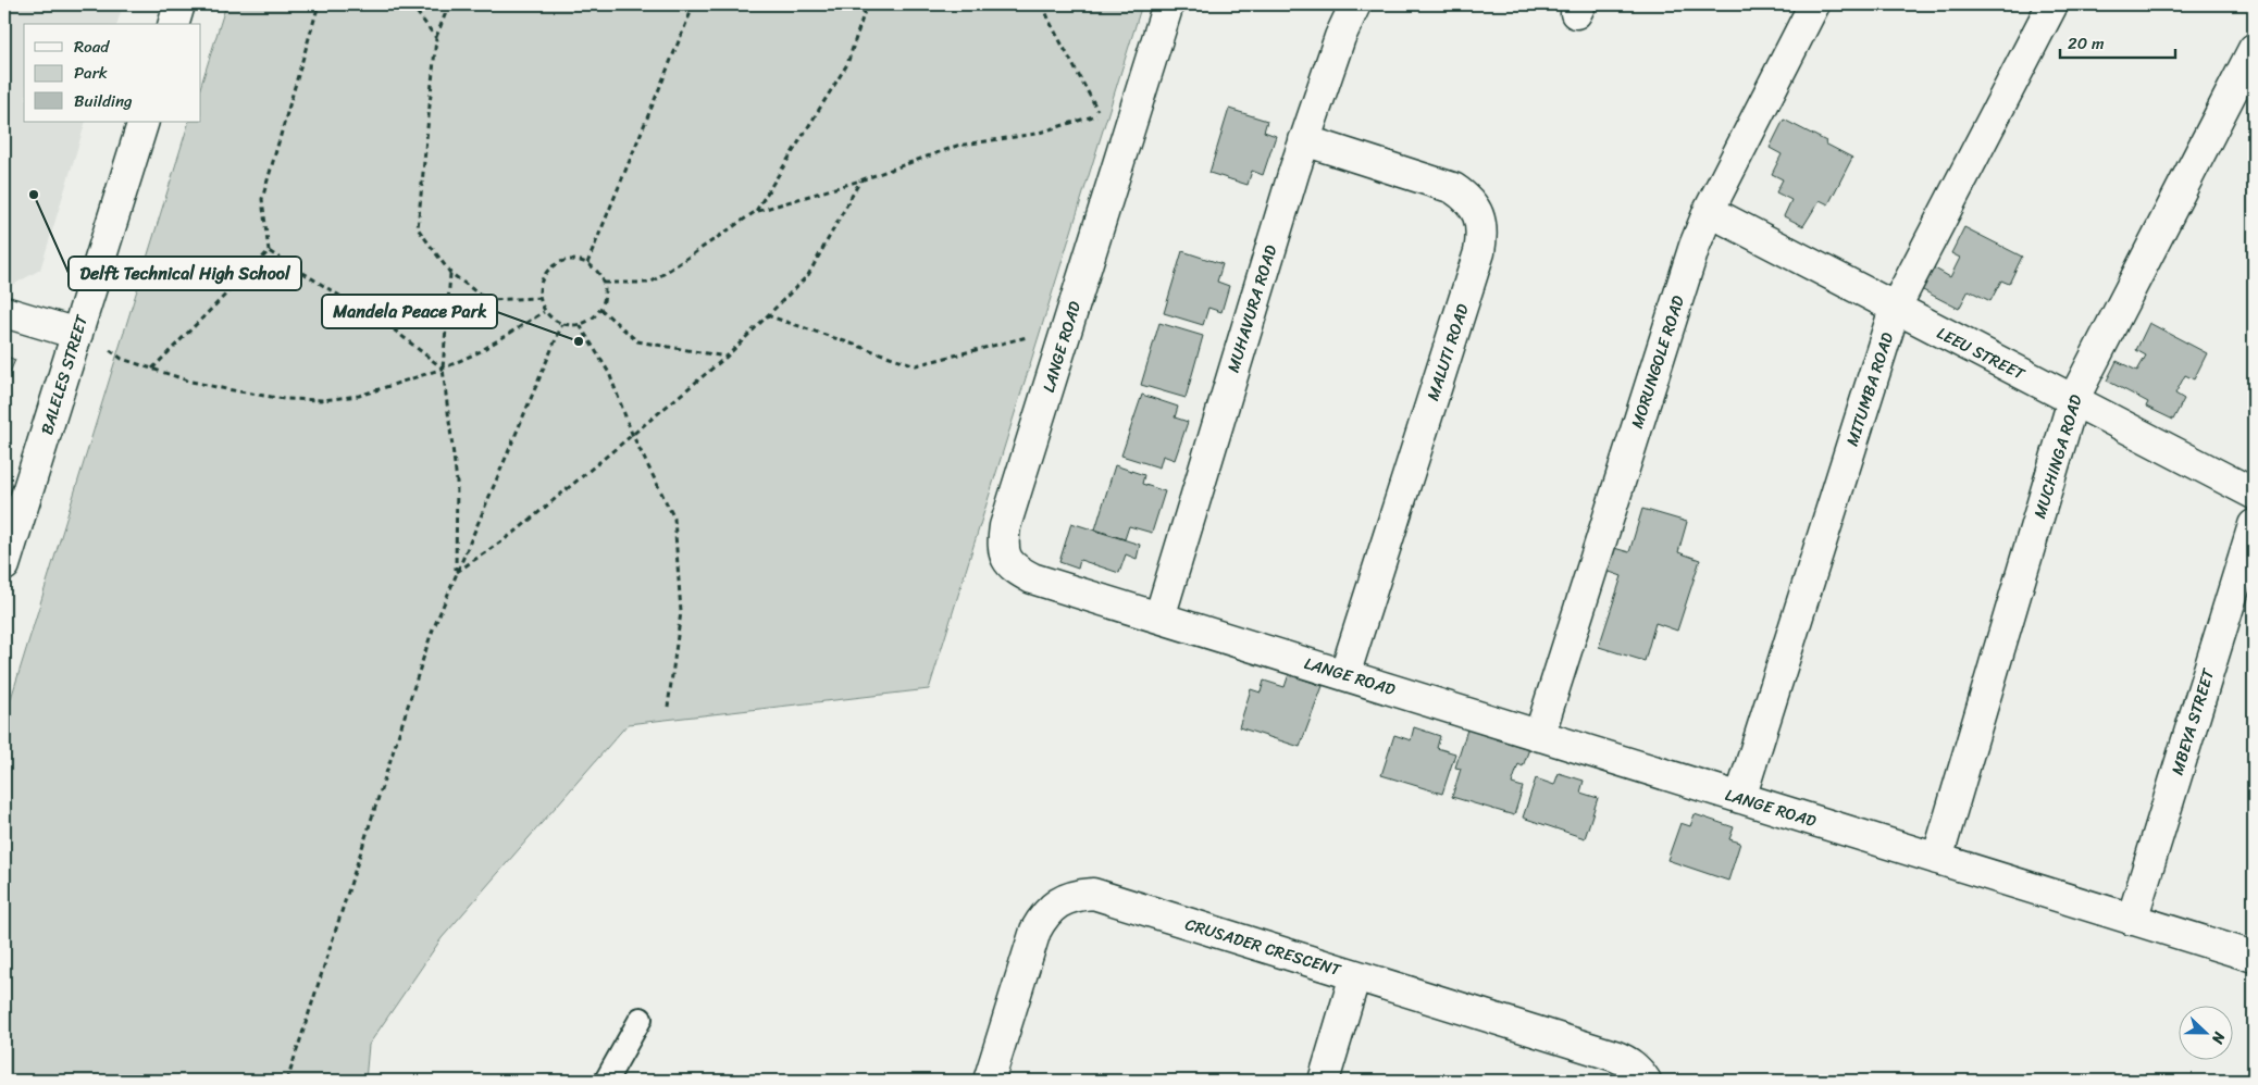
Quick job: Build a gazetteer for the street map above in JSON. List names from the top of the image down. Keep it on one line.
{"streets":{"street":["MUHAVURA ROAD","LANGE ROAD","MALUTI ROAD","LEEU STREET","MORUNGOLE ROAD","BALELES STREET","MITUMBA ROAD","MUCHINGA ROAD","MBEYA STREET","CRUSADER CRESCENT"]},"crossings":[["MUHAVURA ROAD","LANGE ROAD"],["MUHAVURA ROAD","MALUTI ROAD"],["LANGE ROAD","MALUTI ROAD"],["LANGE ROAD","MORUNGOLE ROAD"],["LANGE ROAD","MITUMBA ROAD"],["LANGE ROAD","MUCHINGA ROAD"],["LANGE ROAD","MBEYA STREET"],["LEEU STREET","MORUNGOLE ROAD"],["LEEU STREET","MITUMBA ROAD"],["LEEU STREET","MUCHINGA ROAD"]],"places":["Delft Technical High School","Mandela Peace Park"],"legend":["Road","Park","Building"],"scale_bar":"20 m","north":"right"}
